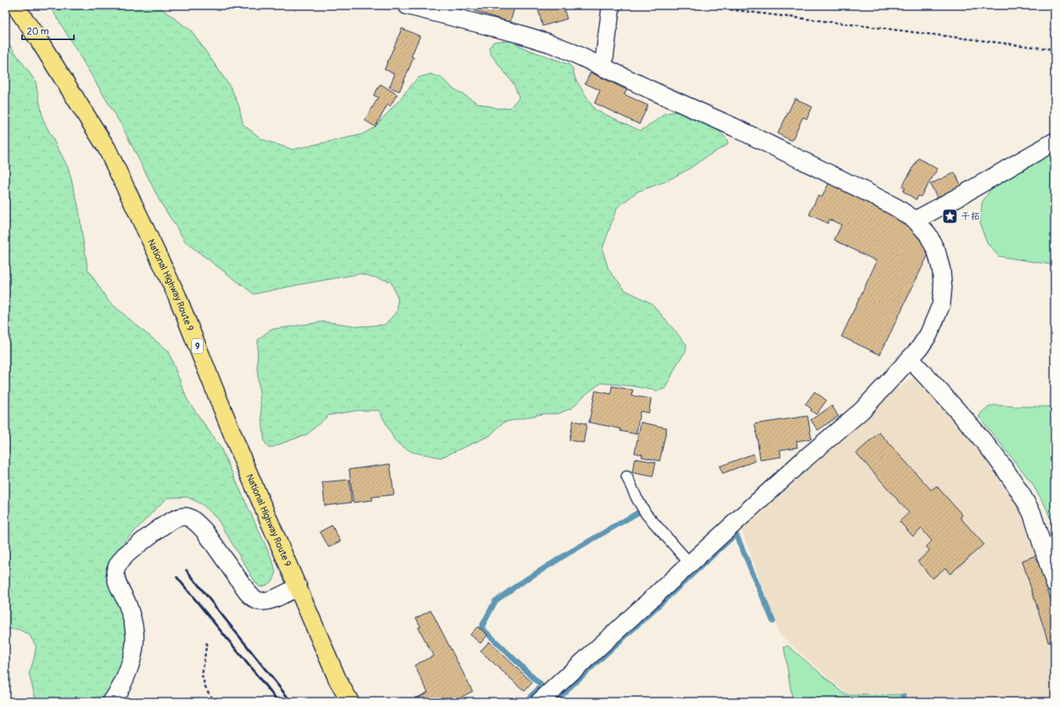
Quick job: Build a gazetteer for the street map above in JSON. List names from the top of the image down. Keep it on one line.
{"streets":{"highway":["National Highway Route 9","9"]},"places":{"place":["干拓"]},"scale_bar":"20 m"}
